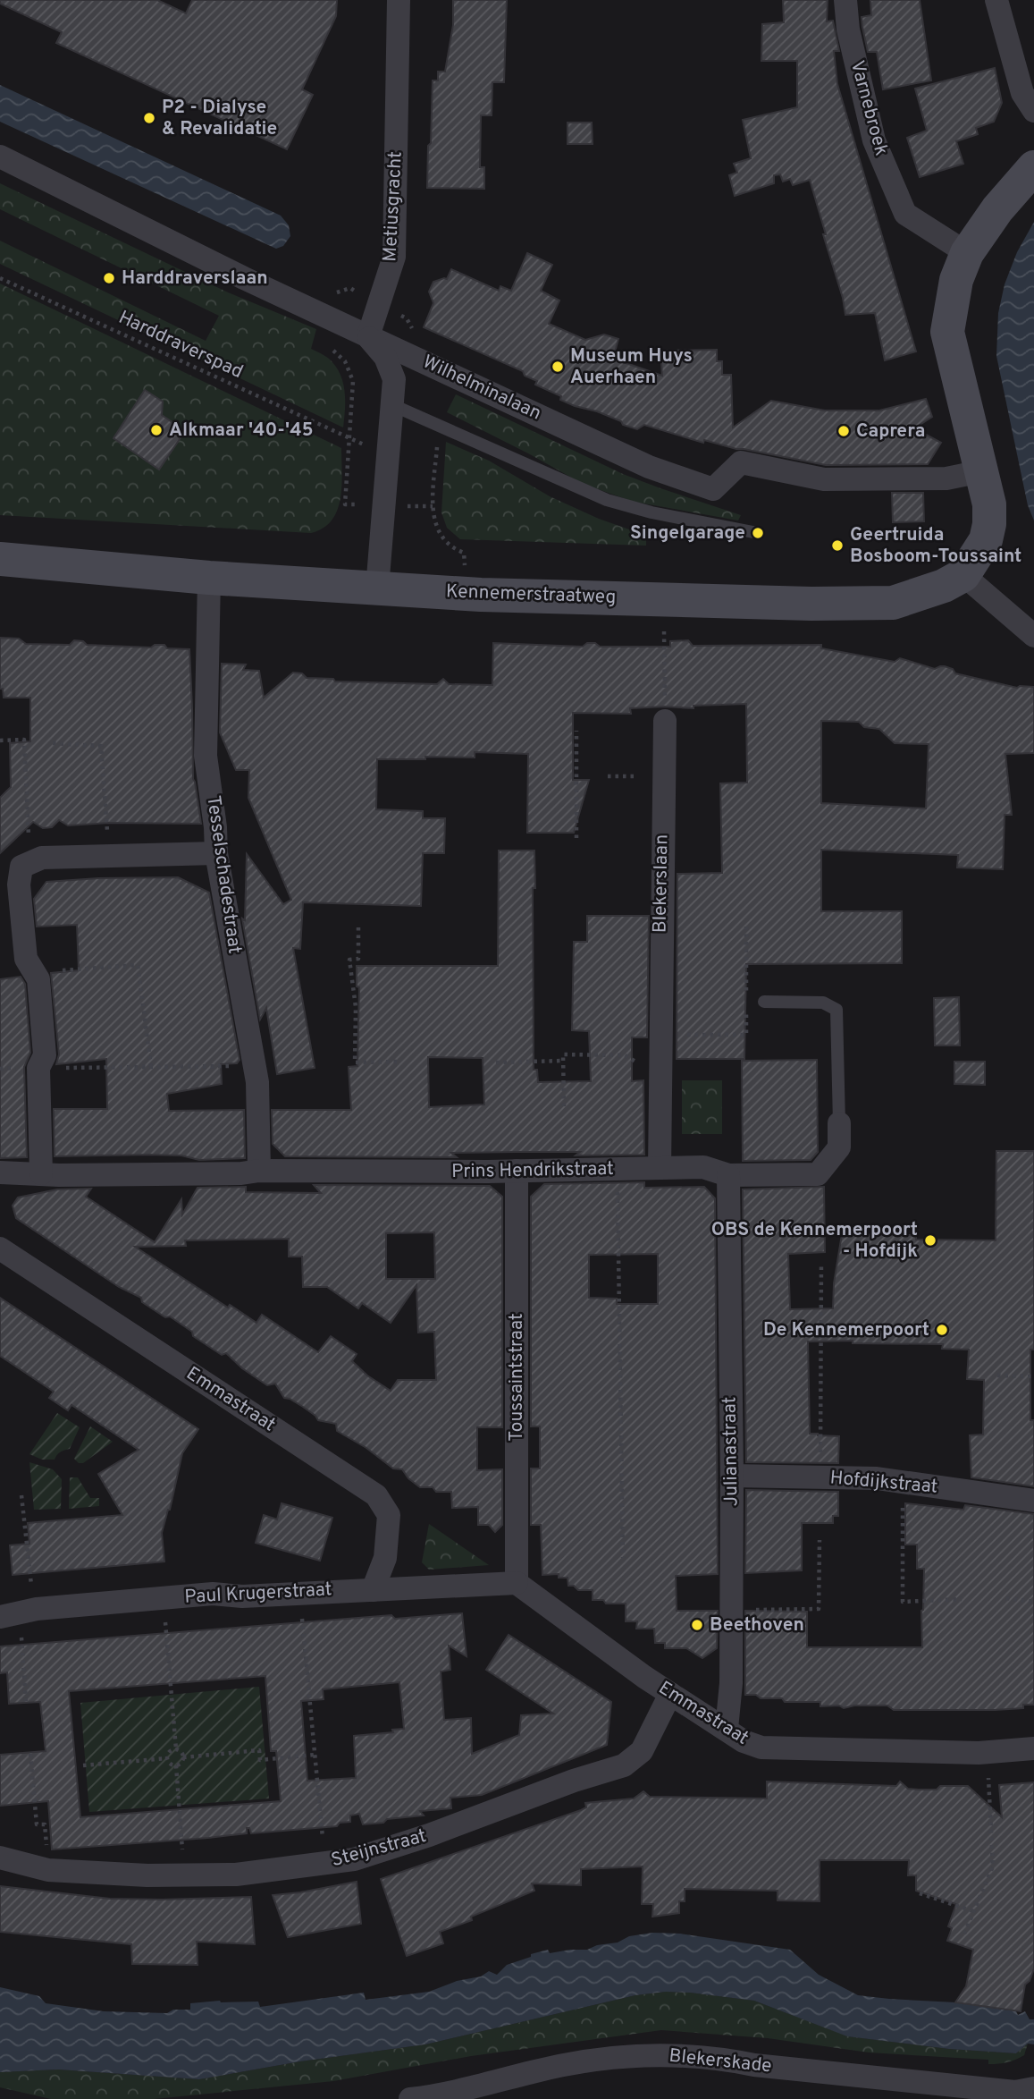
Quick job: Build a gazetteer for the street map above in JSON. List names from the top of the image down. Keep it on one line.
{"streets":{"main road":["Kennemerstraatweg"],"street":["Varnebroek","Metiusgracht","Wilhelminalaan","Tesselschadestraat","Blekerslaan","Prins Hendrikstraat","Toussaintstraat","Emmastraat","Julianastraat","Hofdijkstraat","Paul Krugerstraat","Steijnstraat","Blekerskade"],"path":["Harddraverspad"]},"crossings":[["Metiusgracht","Wilhelminalaan"],["Kennemerstraatweg","Tesselschadestraat"],["Tesselschadestraat","Prins Hendrikstraat"],["Blekerslaan","Prins Hendrikstraat"],["Prins Hendrikstraat","Toussaintstraat"],["Prins Hendrikstraat","Julianastraat"],["Toussaintstraat","Emmastraat"],["Toussaintstraat","Paul Krugerstraat"],["Emmastraat","Julianastraat"],["Emmastraat","Paul Krugerstraat"],["Emmastraat","Steijnstraat"],["Julianastraat","Hofdijkstraat"]],"places":["P2 - Dialyse & Revalidatie","Harddraverslaan","Museum Huys Auerhaen","Alkmaar '40-'45","Caprera","Singelgarage","Geertruida Bosboom-Toussaint","OBS de Kennemerpoort - Hofdijk","De Kennemerpoort","Beethoven"]}
